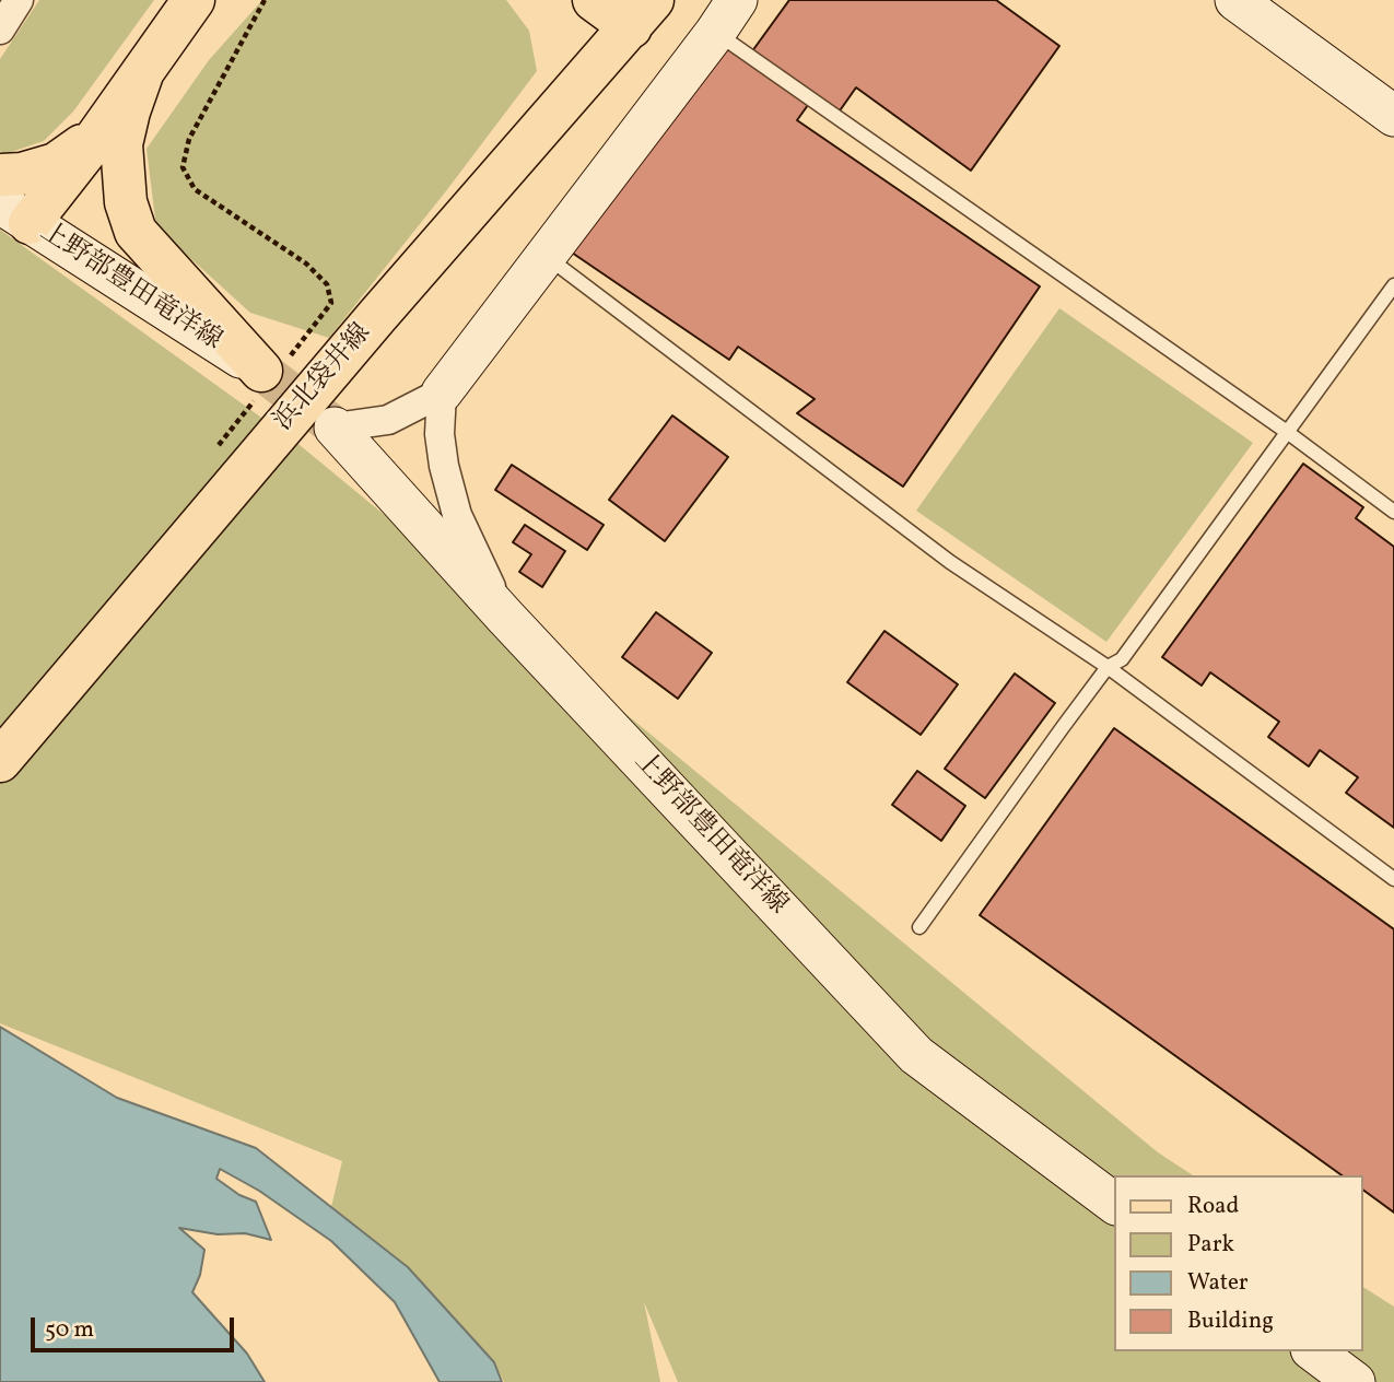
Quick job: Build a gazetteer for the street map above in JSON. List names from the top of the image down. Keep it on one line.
{"streets":{"main road":["上野部豊田竜洋線","浜北袋井線"]},"legend":["Road","Park","Water","Building"],"scale_bar":"50 m"}
